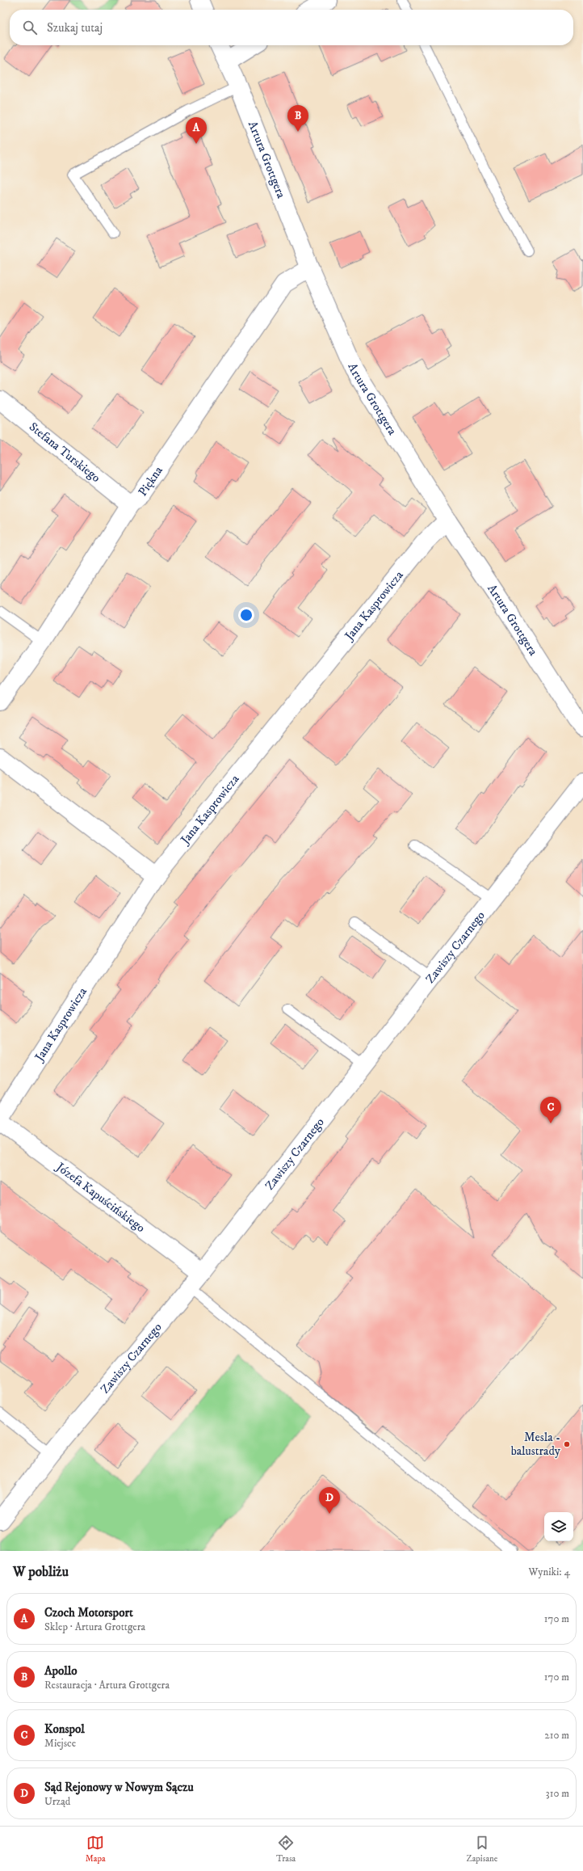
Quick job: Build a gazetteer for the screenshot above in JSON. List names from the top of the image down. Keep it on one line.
{"streets":{"street":["Artura Grottgera","Stefana Turskiego","Piękna","Jana Kasprowicza","Zawiszy Czarnego","Józefa Kapuścińskiego"]},"crossings":[["Artura Grottgera","Piękna"],["Artura Grottgera","Jana Kasprowicza"],["Stefana Turskiego","Piękna"],["Zawiszy Czarnego","Józefa Kapuścińskiego"]],"places":["Mesla - balustrady"],"page":{"search":"Szukaj tutaj","pins":["B","A","C","D"],"heading":["W pobliżu","Wyniki: 4"],"list":[{"mark":"A","name":"Czoch Motorsport","note":"Sklep · Artura Grottgera","value":"170 m"},{"mark":"B","name":"Apollo","note":"Restauracja · Artura Grottgera","value":"170 m"},{"mark":"C","name":"Konspol","note":"Miejsce","value":"210 m"},{"mark":"D","name":"Sąd Rejonowy w Nowym Sączu","note":"Urząd","value":"310 m"}],"nav":["Mapa","Trasa","Zapisane"]}}
